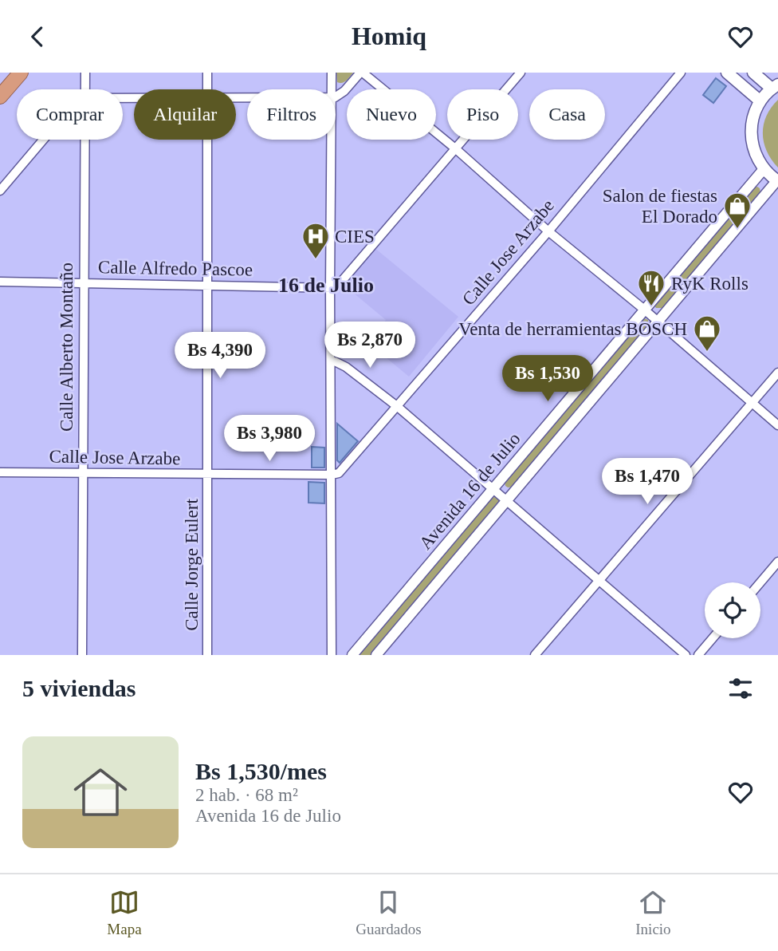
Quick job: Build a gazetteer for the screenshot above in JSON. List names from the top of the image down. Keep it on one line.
{"streets":{"street":["Calle Jose Arzabe","Calle Alfredo Pascoe","Calle Alberto Montaño","Avenida 16 de Julio","Calle Jorge Eulert"]},"crossings":[["Calle Jose Arzabe","Calle Alberto Montaño"],["Calle Jose Arzabe","Calle Jorge Eulert"],["Calle Alfredo Pascoe","Calle Alberto Montaño"],["Calle Alfredo Pascoe","Calle Jorge Eulert"]],"districts":["16 de Julio"],"places":{"shop":["Salon de fiestas El Dorado","Venta de herramientas BOSCH"],"hospital":["CIES"],"restaurant":["RyK Rolls"]},"page":{"header":"Homiq","chip":["Comprar","Alquilar","Filtros","Nuevo","Piso","Casa"],"price":["Bs 2,870","Bs 4,390","Bs 1,530","Bs 3,980","Bs 1,470"],"heading":"5 viviendas","list":[{"name":"Bs 1,530/mes","note":"2 hab. · 68 m² · Avenida 16 de Julio"}],"tabs":["Mapa","Guardados","Inicio"]}}
